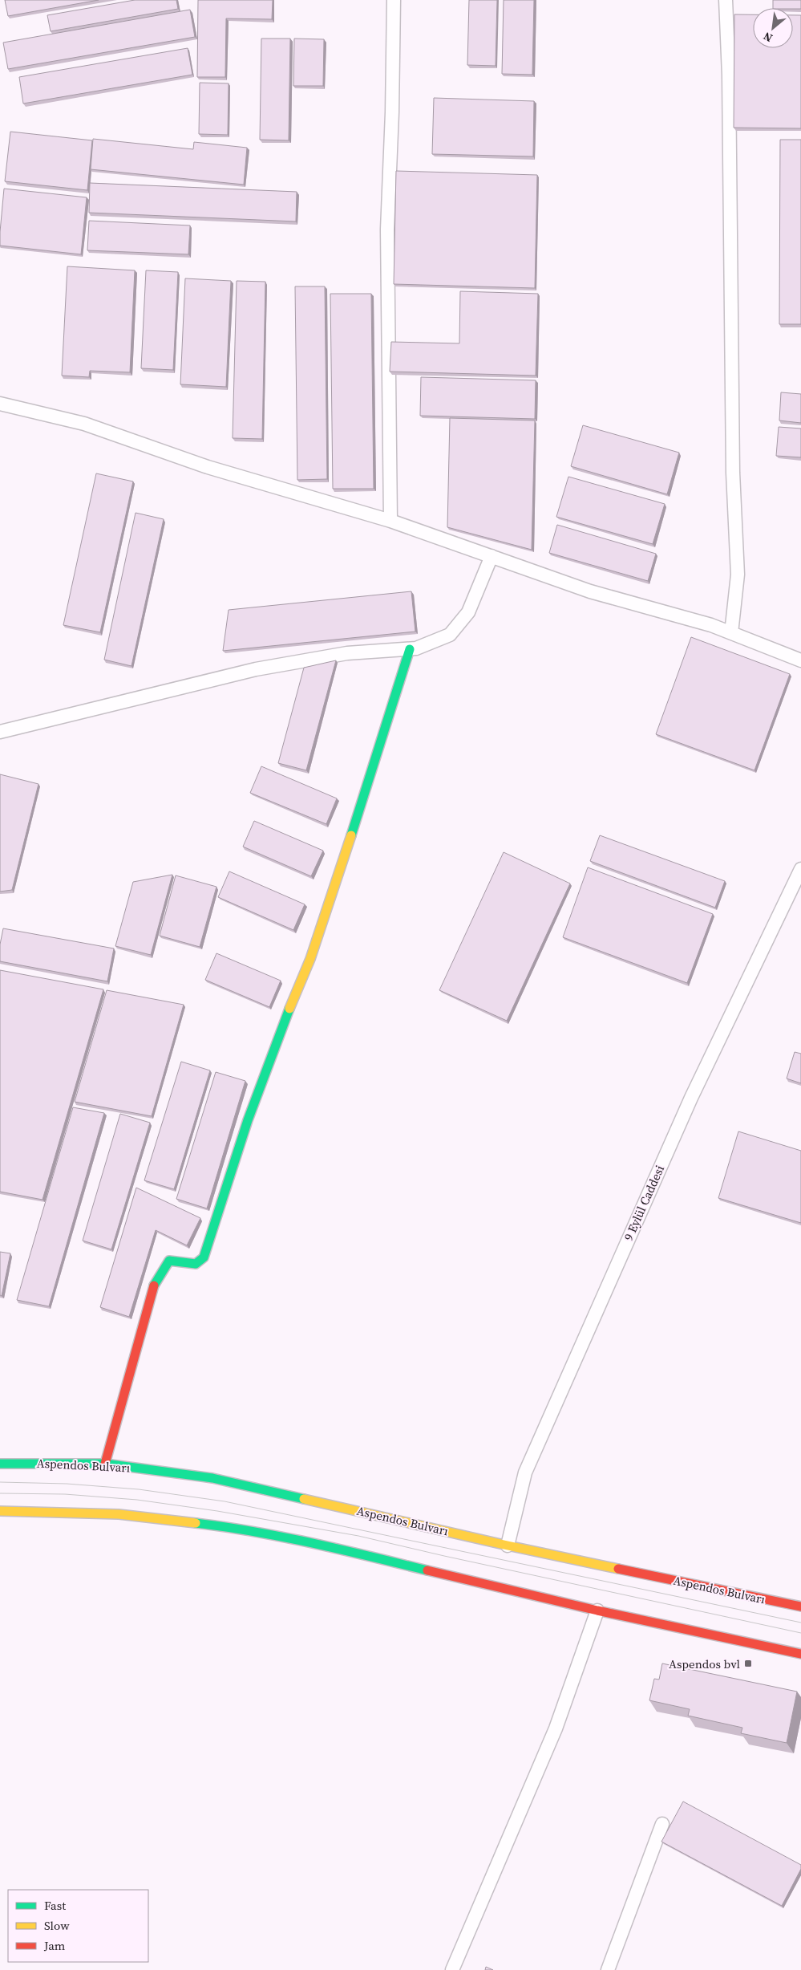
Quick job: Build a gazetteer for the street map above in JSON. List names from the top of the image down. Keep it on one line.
{"streets":{"main road":["Aspendos Bulvarı"],"street":["9 Eylül Caddesi"]},"crossings":[["9 Eylül Caddesi","Aspendos Bulvarı"]],"places":{"transit":["Aspendos bvl"]},"legend":["Fast","Slow","Jam"],"north":"bottom left"}
